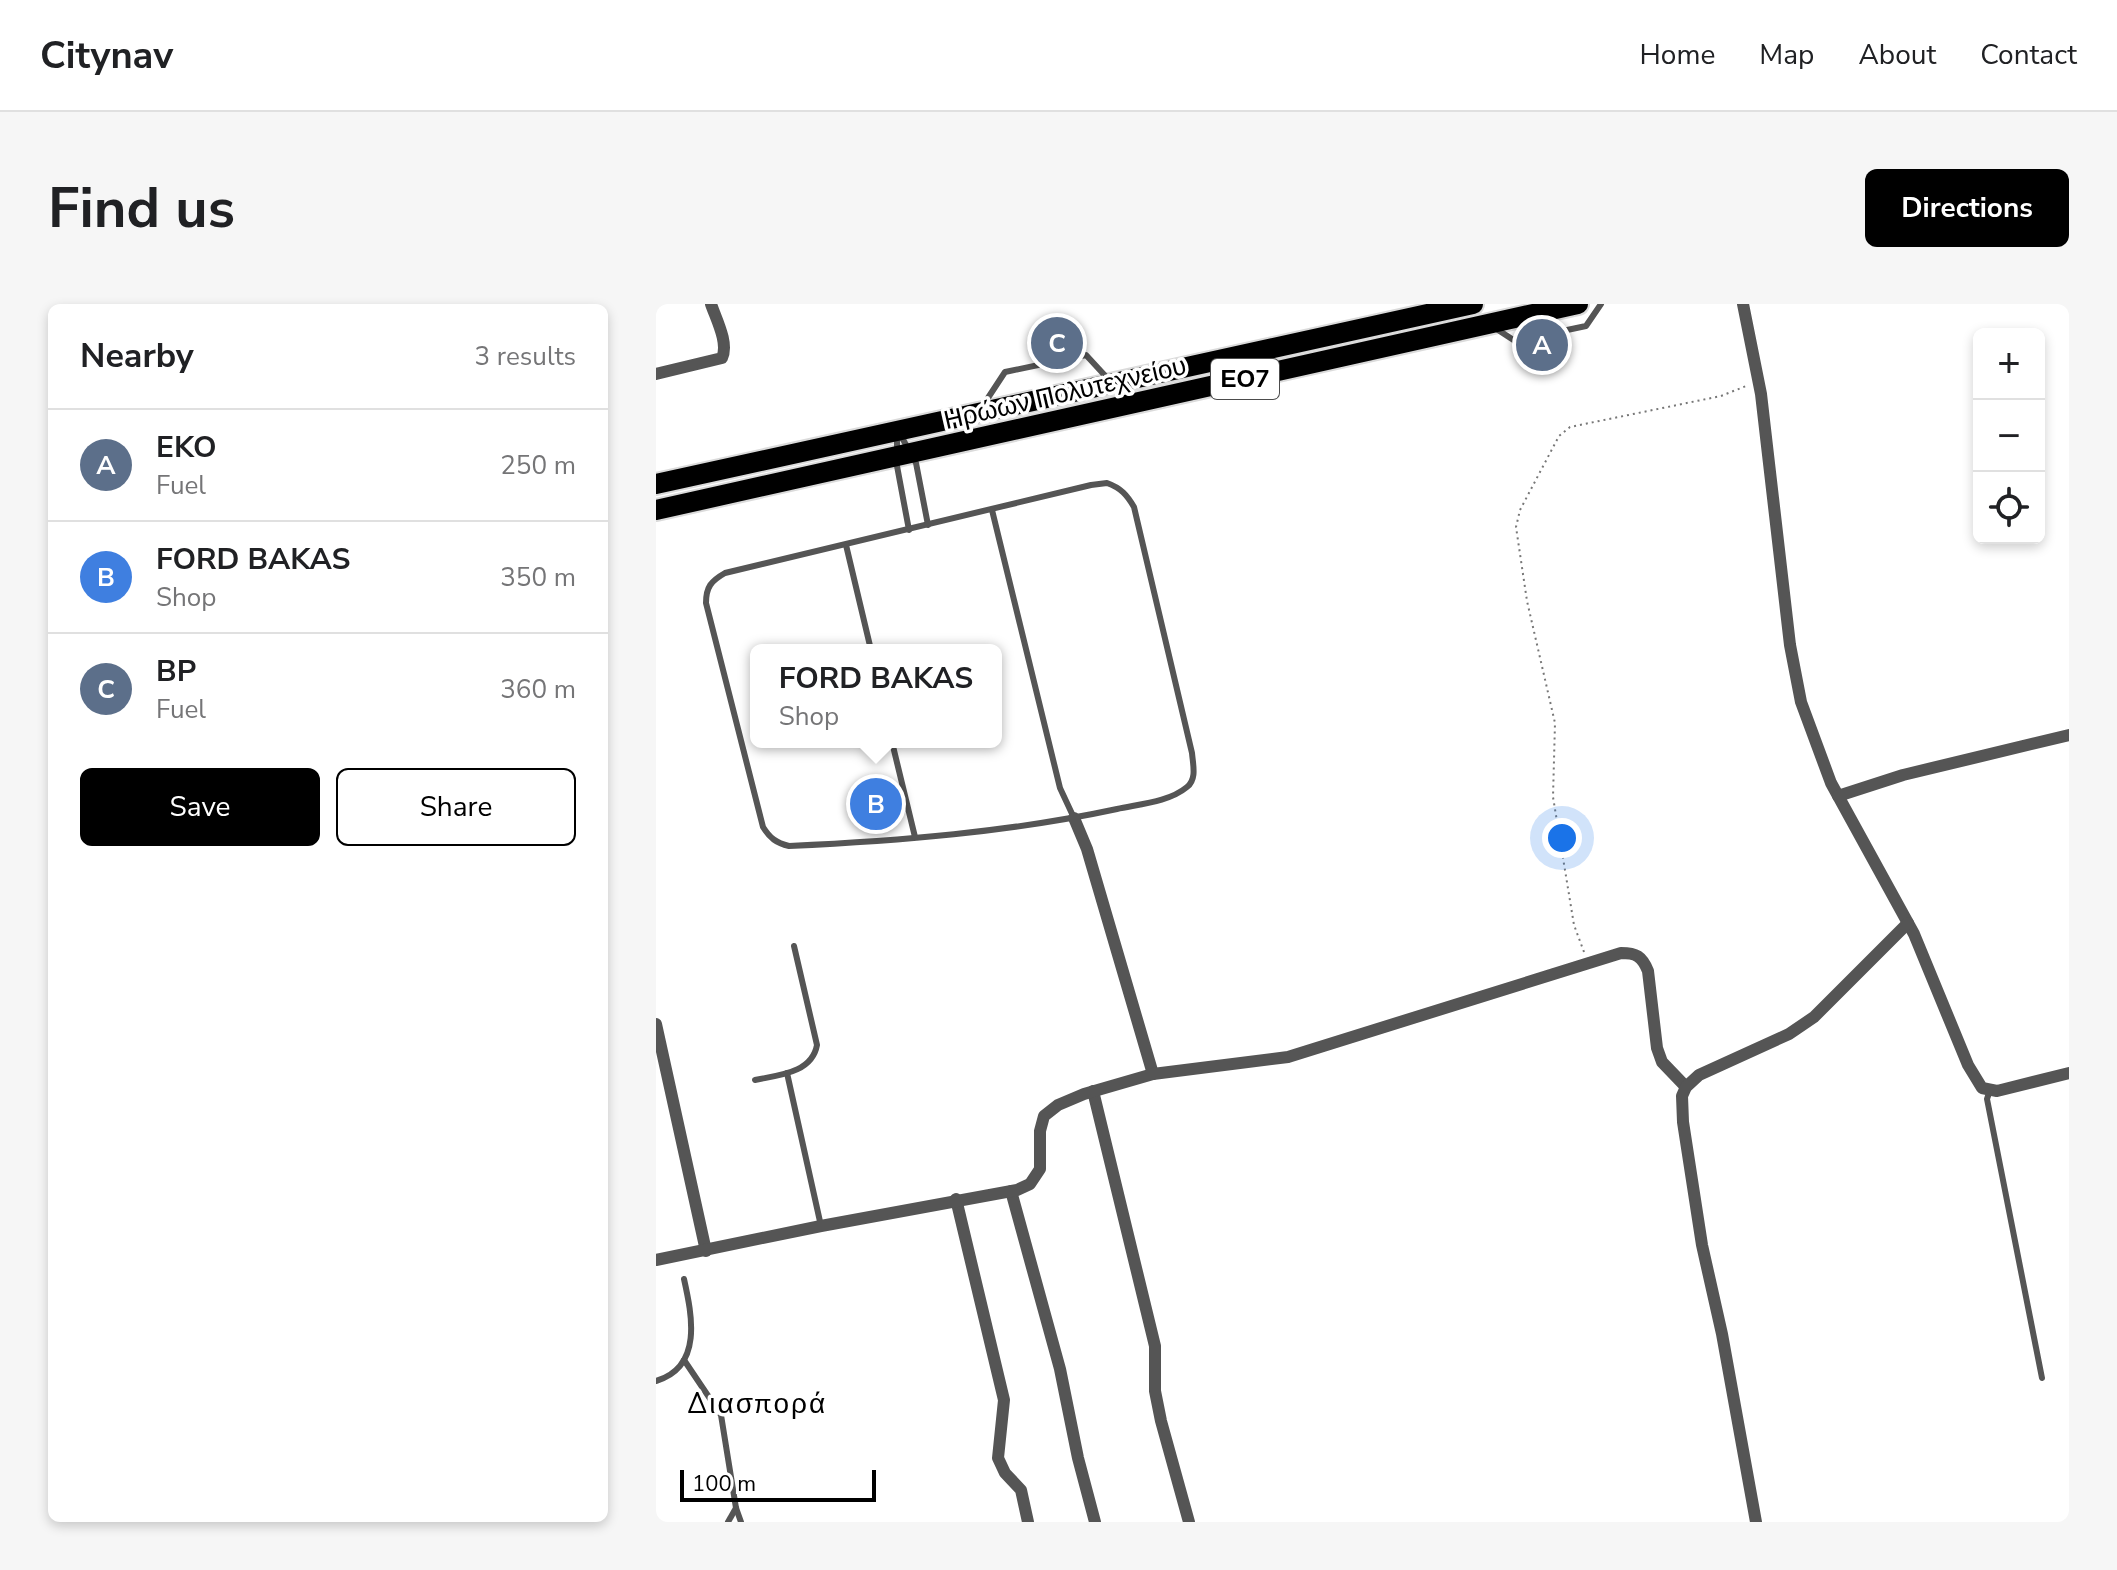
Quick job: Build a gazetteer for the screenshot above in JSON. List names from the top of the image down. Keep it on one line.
{"streets":{"main road":["ΕΟ7","Ηρώων Πολυτεχνείου"]},"districts":["Διασπορά"],"scale_bar":"100 m","page":{"header":"Citynav","nav":["Home","Map","About","Contact"],"buttons":["Directions",["Save","Share"]],"title":"Find us","heading":["Nearby","3 results"],"pins":["C","A","B"],"map_buttons":["+","−"],"list":[{"mark":"A","name":"EKO","note":"Fuel","value":"250 m"},{"mark":"B","name":"FORD BAKAS","note":"Shop","value":"350 m"},{"mark":"C","name":"BP","note":"Fuel","value":"360 m"}],"popup":["FORD BAKAS","Shop"],"scale":"100 m"}}
